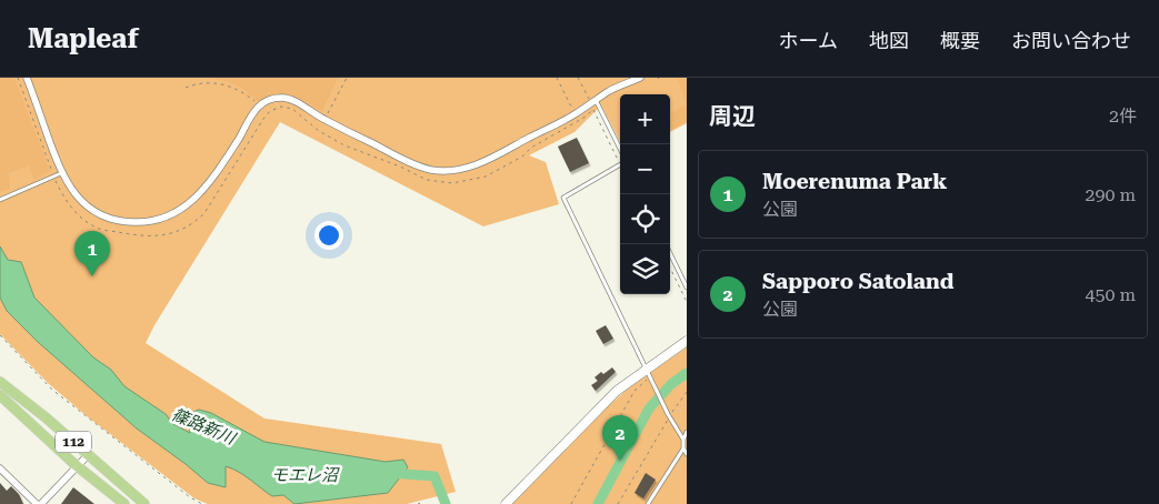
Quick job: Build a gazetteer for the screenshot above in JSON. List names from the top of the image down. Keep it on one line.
{"streets":{"main road":["112"]},"water":["篠路新川","モエレ沼"],"page":{"header":"Mapleaf","nav":["ホーム","地図","概要","お問い合わせ"],"heading":["周辺","2件"],"map_buttons":["+","−"],"list":[{"mark":"1","name":"Moerenuma Park","note":"公園","value":"290 m"},{"mark":"2","name":"Sapporo Satoland","note":"公園","value":"450 m"}],"pins":["1","2"]}}
